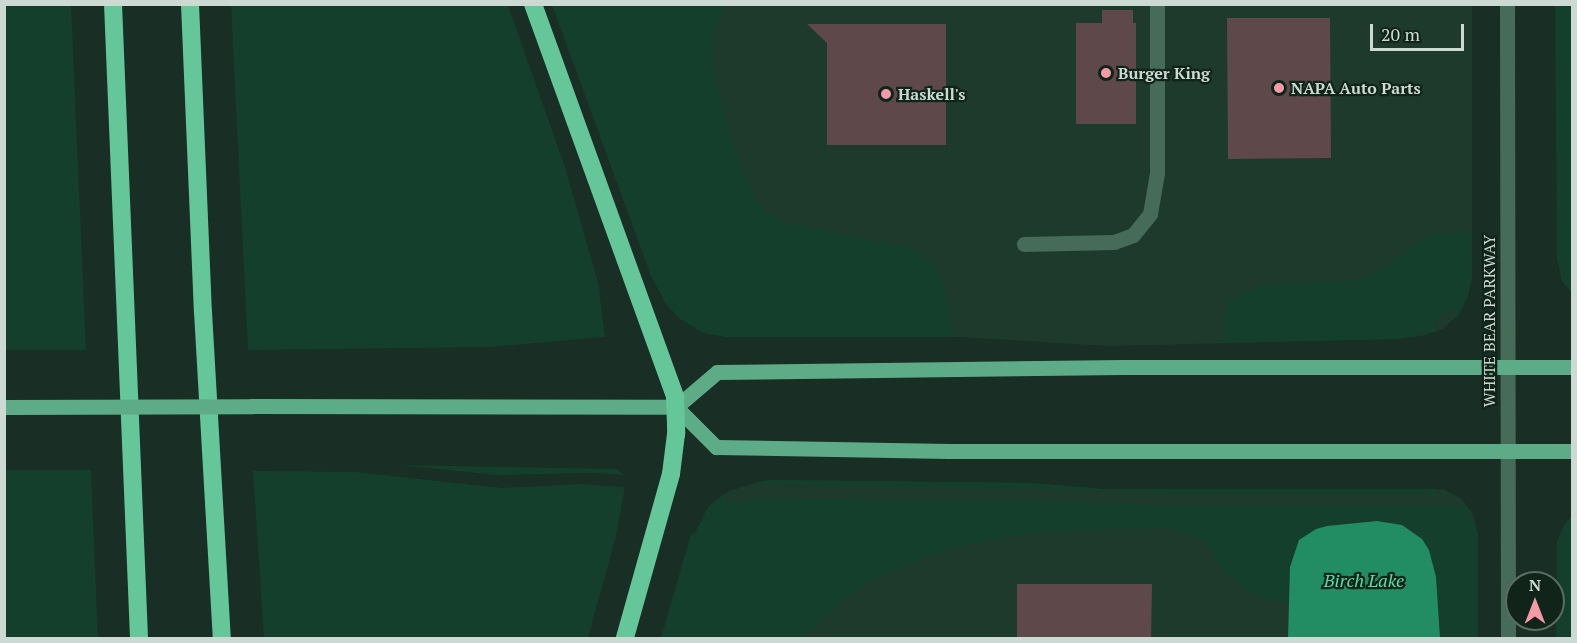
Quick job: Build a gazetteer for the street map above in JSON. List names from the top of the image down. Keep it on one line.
{"streets":{"street":["WHITE BEAR PARKWAY"]},"water":["Birch Lake"],"places":["Burger King","NAPA Auto Parts","Haskell's"],"scale_bar":"20 m","north":"top"}
